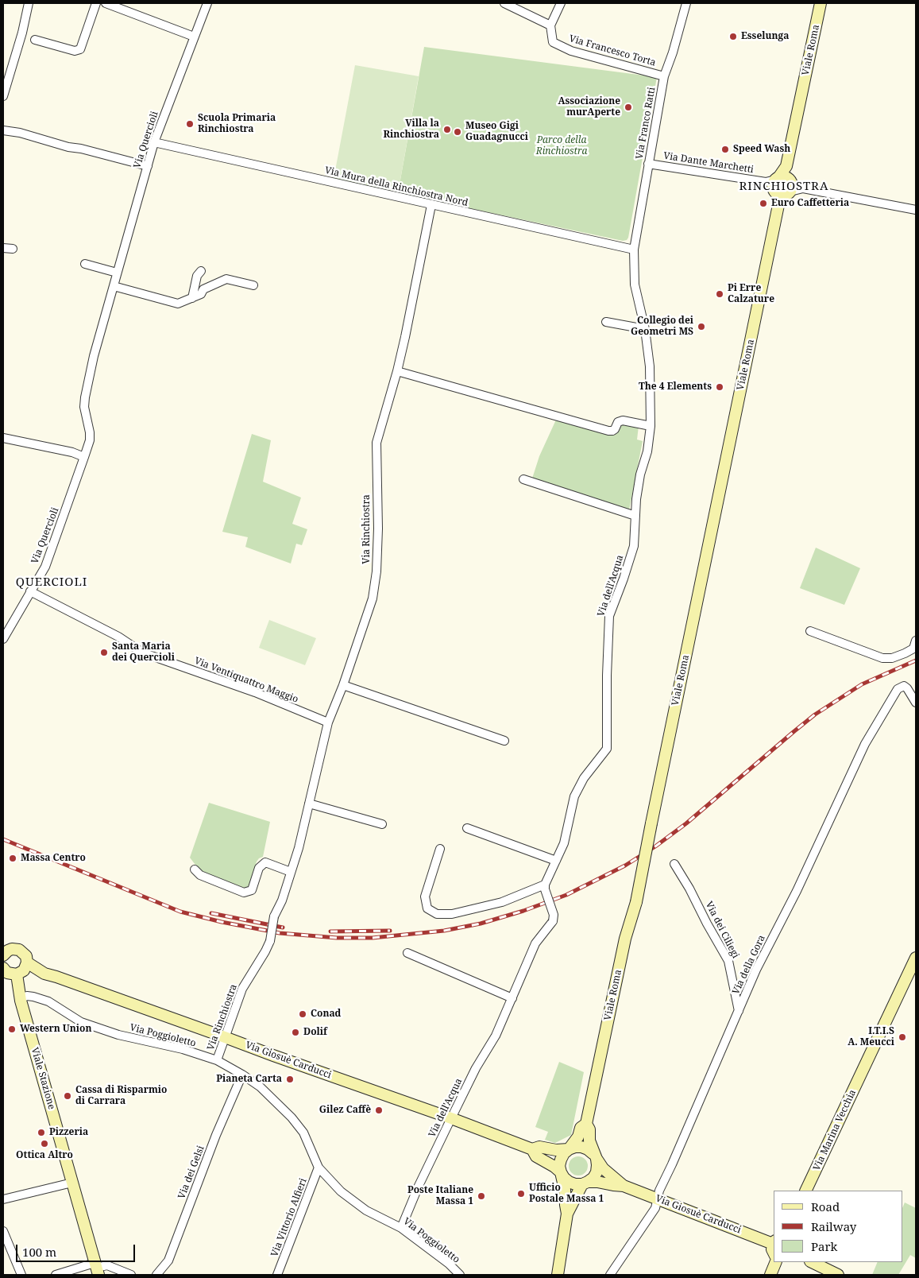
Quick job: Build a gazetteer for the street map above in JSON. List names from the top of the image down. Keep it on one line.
{"streets":{"main road":["Viale Roma","Via Giosuè Carducci","Viale Stazione","Via Marina Vecchia"],"street":["Via Francesco Torta","Via Franco Ratti","Via Quercioli","Via Dante Marchetti","Via Mura della Rinchiostra Nord","Via Rinchiostra","Via dell'Acqua","Via Ventiquattro Maggio","Via dei Ciliegi","Via della Gora","Via Poggioletto","Via dei Gelsi","Via Vittorio Alfieri"]},"crossings":[["Viale Roma","Via Dante Marchetti"],["Viale Roma","Via Giosuè Carducci"],["Via Francesco Torta","Via Franco Ratti"],["Via Franco Ratti","Via Dante Marchetti"],["Via Franco Ratti","Via Mura della Rinchiostra Nord"],["Via Franco Ratti","Via dell'Acqua"],["Via Quercioli","Via Mura della Rinchiostra Nord"],["Via Quercioli","Via Ventiquattro Maggio"],["Via Mura della Rinchiostra Nord","Via Rinchiostra"],["Via Mura della Rinchiostra Nord","Via dell'Acqua"],["Via Rinchiostra","Via Ventiquattro Maggio"],["Via Rinchiostra","Via Poggioletto"],["Via Rinchiostra","Via Giosuè Carducci"],["Via dell'Acqua","Via Poggioletto"],["Via dell'Acqua","Via Giosuè Carducci"],["Via dei Ciliegi","Via della Gora"],["Via della Gora","Via Giosuè Carducci"],["Via Poggioletto","Viale Stazione"],["Via Poggioletto","Via dei Gelsi"],["Via Poggioletto","Via Vittorio Alfieri"]],"districts":["RINCHIOSTRA","QUERCIOLI"],"parks":["Parco della Rinchiostra"],"places":["Esselunga","Associazione murAperte","Scuola Primaria Rinchiostra","Villa la Rinchiostra","Museo Gigi Guadagnucci","Speed Wash","Euro Caffetteria","Pi Erre Calzature","Collegio dei Geometri MS","The 4 Elements","Santa Maria dei Quercioli","Massa Centro","Conad","Western Union","Dolif","I.T.I.S A. Meucci","Pianeta Carta","Cassa di Risparmio di Carrara","Gilez Caffè","Pizzeria","Ottica Altro","Ufficio Postale Massa 1","Poste Italiane Massa 1"],"legend":["Road","Railway","Park"],"scale_bar":"100 m"}
